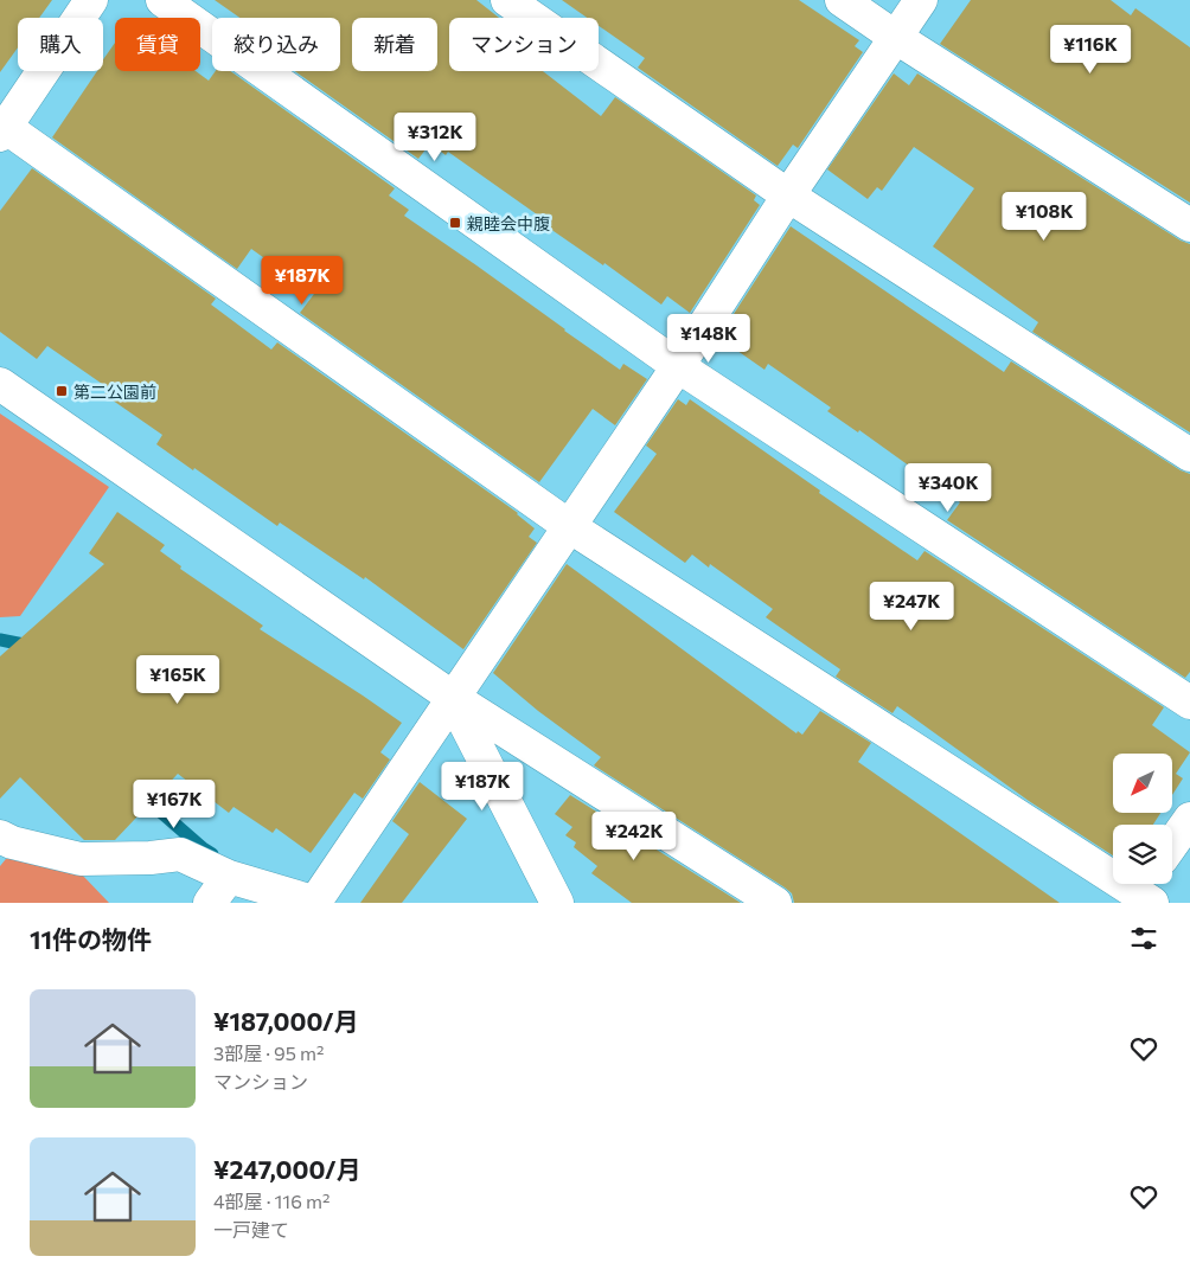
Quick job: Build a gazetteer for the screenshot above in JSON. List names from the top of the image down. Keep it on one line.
{"places":{"transit":["親睦会中腹","第二公園前"]},"north":"bottom left","page":{"chip":["購入","賃貸","絞り込み","新着","マンション"],"price":["¥116K","¥312K","¥108K","¥187K","¥148K","¥340K","¥247K","¥165K","¥187K","¥167K","¥242K"],"heading":"11件の物件","list":[{"name":"¥187,000/月","note":"3部屋 · 95 m² · マンション"},{"name":"¥247,000/月","note":"4部屋 · 116 m² · 一戸建て"}]}}
